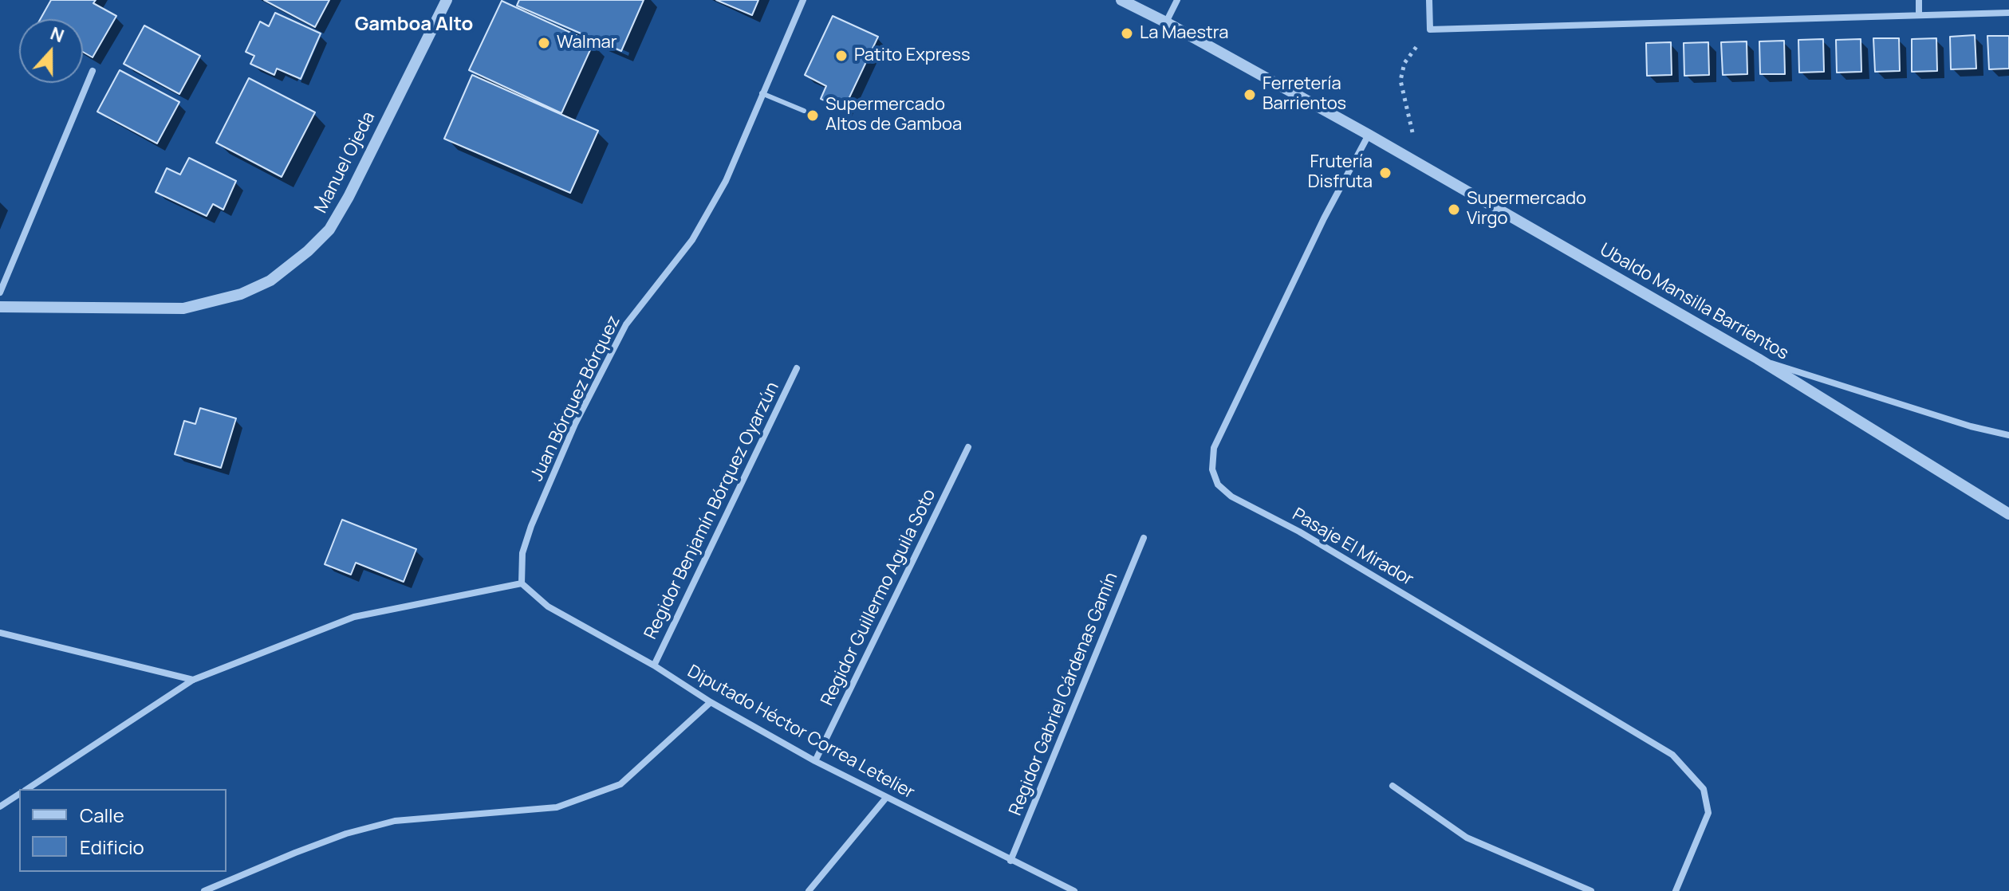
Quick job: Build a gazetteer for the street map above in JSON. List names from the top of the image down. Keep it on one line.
{"streets":{"street":["Manuel Ojeda","Ubaldo Mansilla Barrientos","Juan Bórquez Bórquez","Regidor Benjamín Bórquez Oyarzún","Pasaje El Mirador","Regidor Guillermo Aguila Soto","Regidor Gabriel Cárdenas Gamín","Diputado Héctor Correa Letelier"]},"crossings":[["Ubaldo Mansilla Barrientos","Pasaje El Mirador"],["Juan Bórquez Bórquez","Diputado Héctor Correa Letelier"],["Regidor Benjamín Bórquez Oyarzún","Diputado Héctor Correa Letelier"],["Regidor Guillermo Aguila Soto","Diputado Héctor Correa Letelier"],["Regidor Gabriel Cárdenas Gamín","Diputado Héctor Correa Letelier"]],"districts":["Gamboa Alto"],"places":["La Maestra","Walmar","Patito Express","Ferretería Barrientos","Supermercado Altos de Gamboa","Frutería Disfruta","Supermercado Virgo"],"legend":["Calle","Edificio"],"north":"top"}
